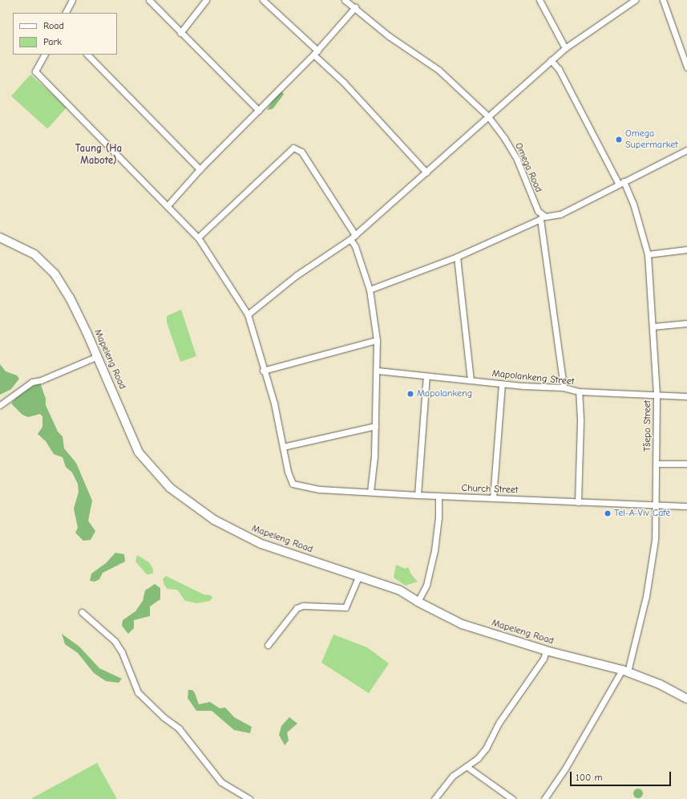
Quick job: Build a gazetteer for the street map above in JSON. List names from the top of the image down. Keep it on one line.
{"streets":{"street":["Omega Road","Mapeleng Road","Mapolankeng Street","Tšepo Street","Church Street"]},"crossings":[["Mapeleng Road","Tšepo Street"],["Mapolankeng Street","Tšepo Street"],["Tšepo Street","Church Street"]],"districts":["Taung (Ha Mabote)"],"places":["Omega Supermarket","Mapolankeng","Tel-A-Viv Café"],"legend":["Road","Park"],"scale_bar":"100 m"}
